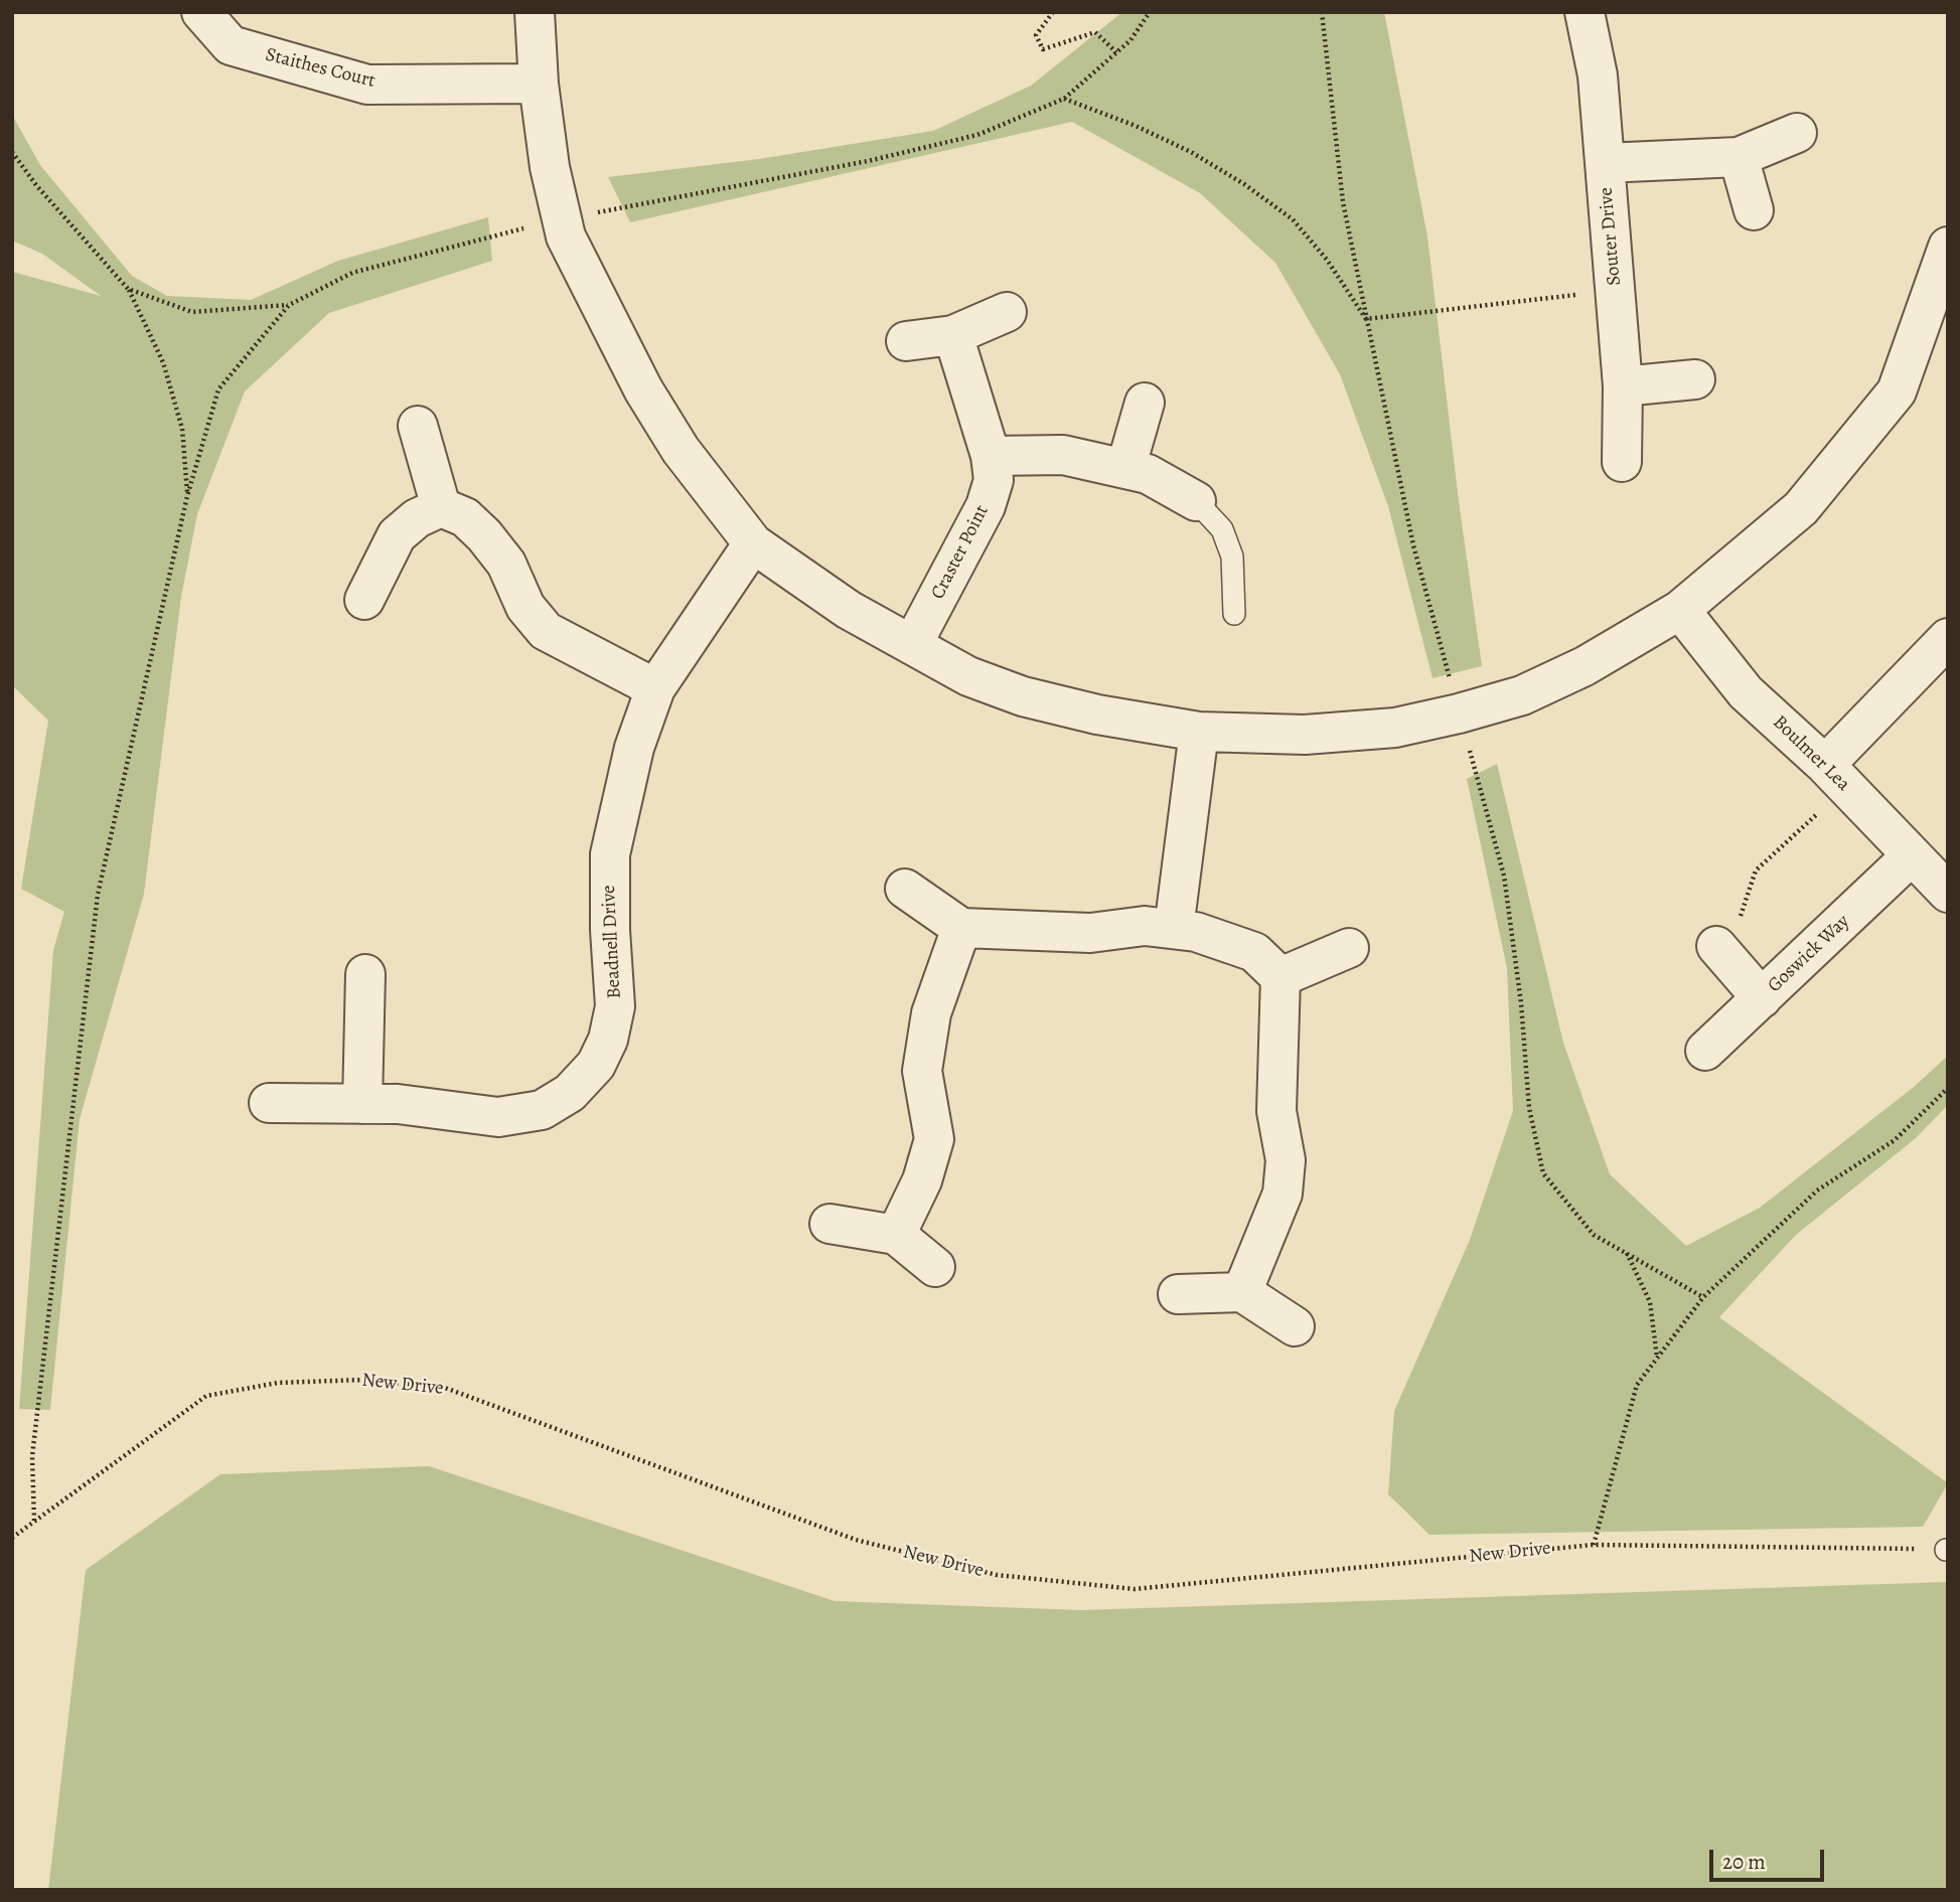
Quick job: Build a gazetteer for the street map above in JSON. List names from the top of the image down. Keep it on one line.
{"streets":{"street":["Staithes Court","Souter Drive","Craster Point","Boulmer Lea","Beadnell Drive","Goswick Way"],"path":["New Drive"]},"crossings":[["Boulmer Lea","Goswick Way"]],"scale_bar":"20 m"}
